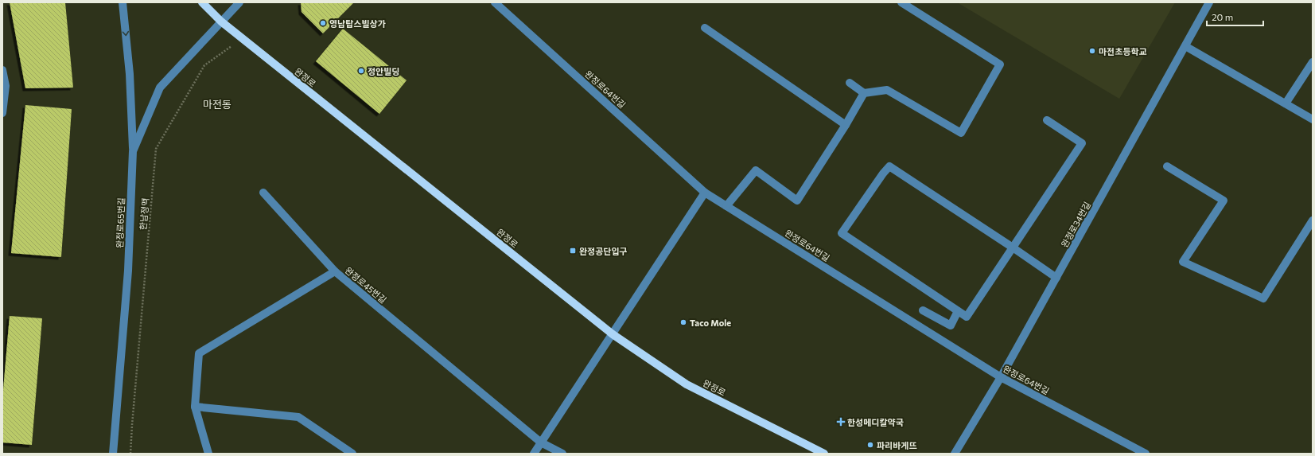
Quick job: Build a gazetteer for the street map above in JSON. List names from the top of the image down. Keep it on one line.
{"streets":{"main road":["완정로"],"street":["완정로64번길","완정로65번길","완정로34번길","완정로45번길"],"path":["한남정맥"]},"crossings":[["완정로","한남정맥"],["완정로","완정로65번길"],["완정로64번길","완정로34번길"]],"districts":["마전동"],"places":{"other":["영남탑스빌상가","마전초등학교","정안빌딩","Taco Mole","파리바게뜨"],"transit":["완정공단입구"],"health":["한성메디칼약국"]},"scale_bar":"20 m"}
